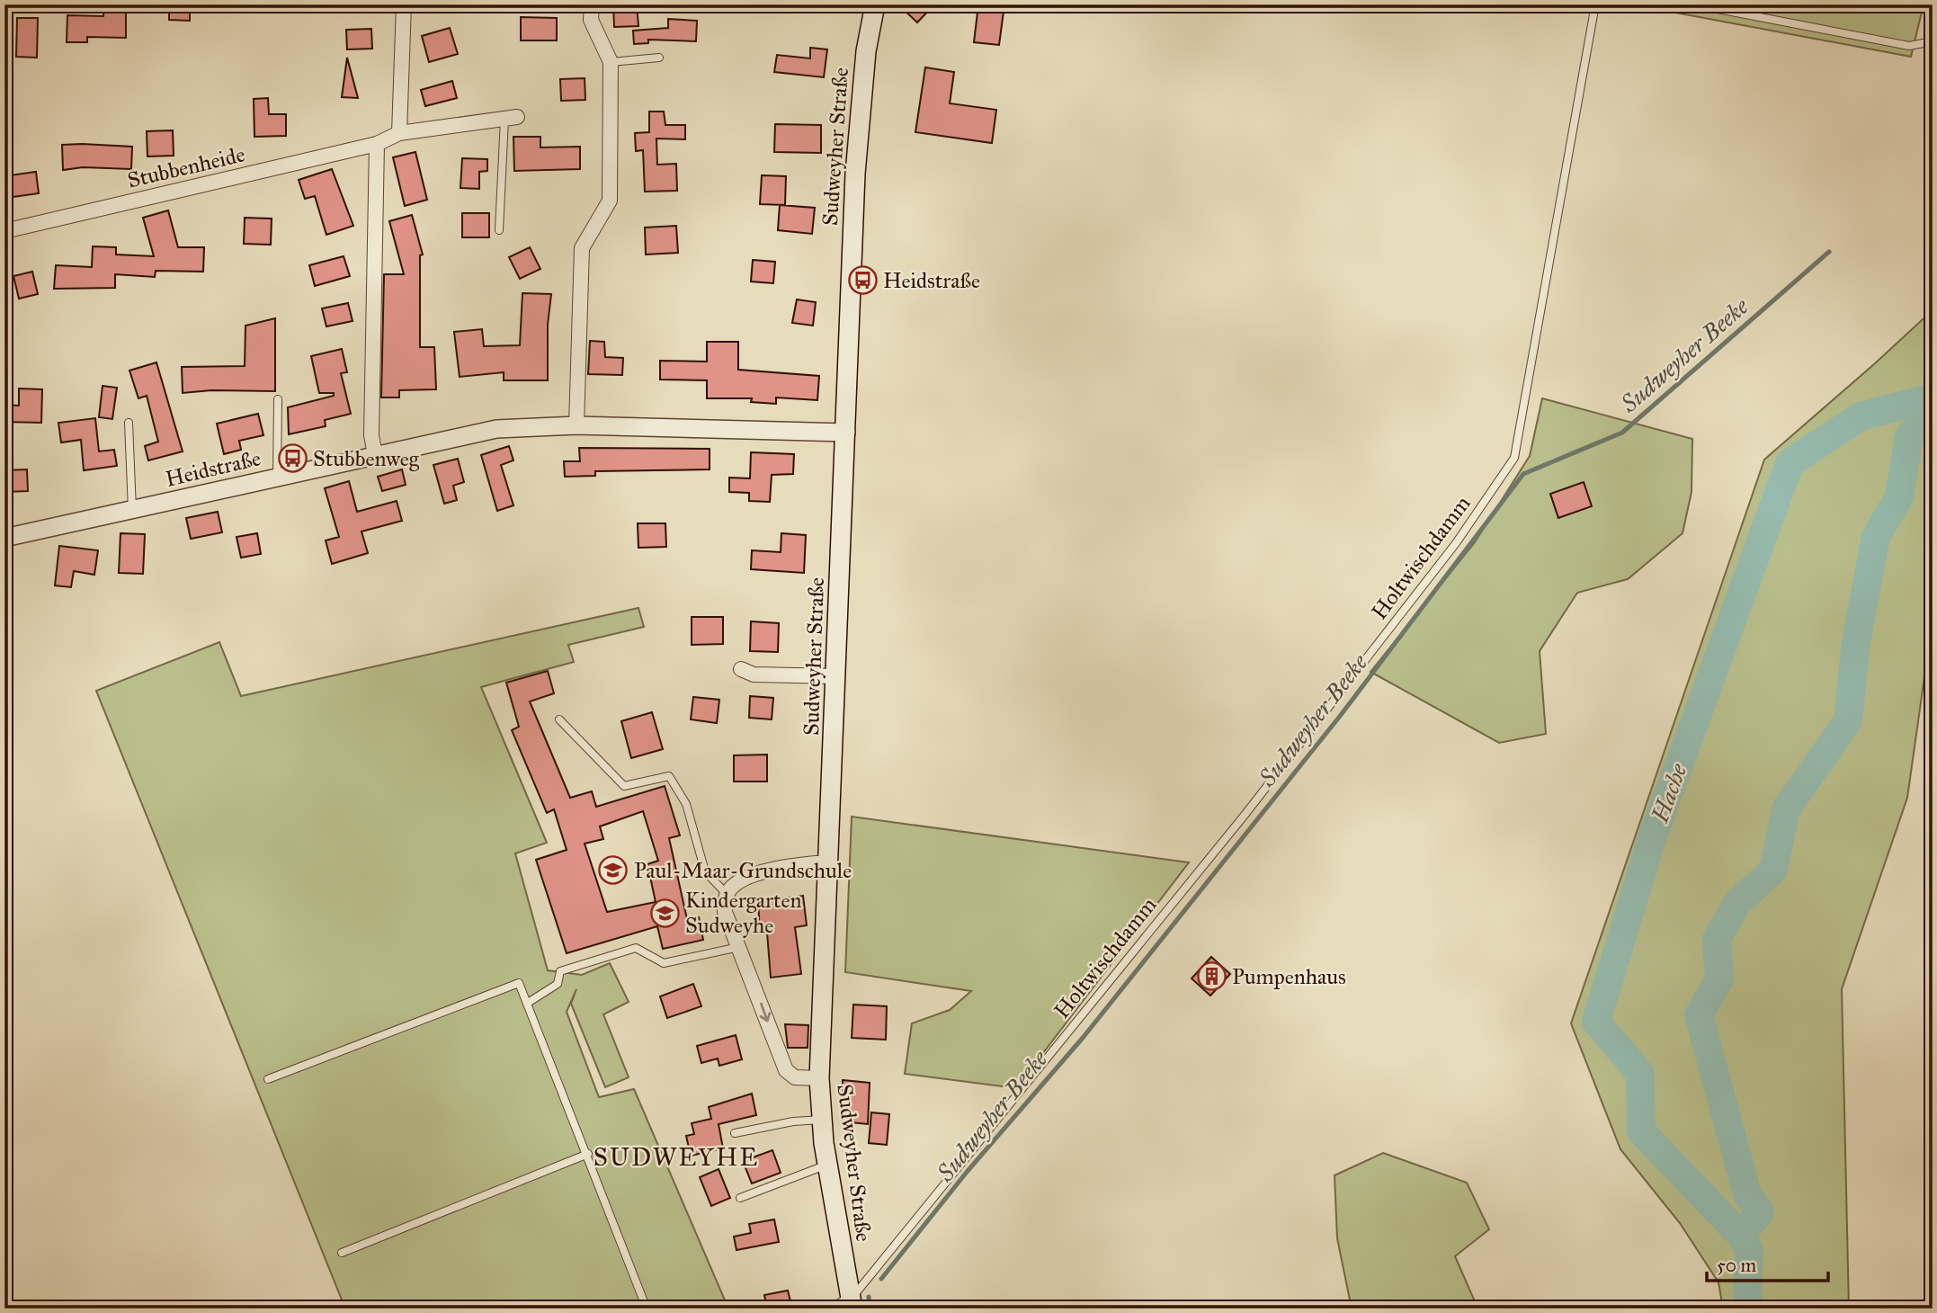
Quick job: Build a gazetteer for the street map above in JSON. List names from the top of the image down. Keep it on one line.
{"streets":{"main road":["Sudweyher Straße"],"street":["Stubbenheide","Heidstraße"],"lane":["Holtwischdamm"]},"crossings":[["Sudweyher Straße","Heidstraße"],["Sudweyher Straße","Holtwischdamm"]],"districts":["SUDWEYHE"],"water":["Sudweyher Beeke","Hache"],"places":{"bus stop":["Heidstraße","Stubbenweg"],"school or university":["Paul-Maar-Grundschule","Kindergarten Sudweyhe"],"building":["Pumpenhaus"]},"scale_bar":"50 m"}
